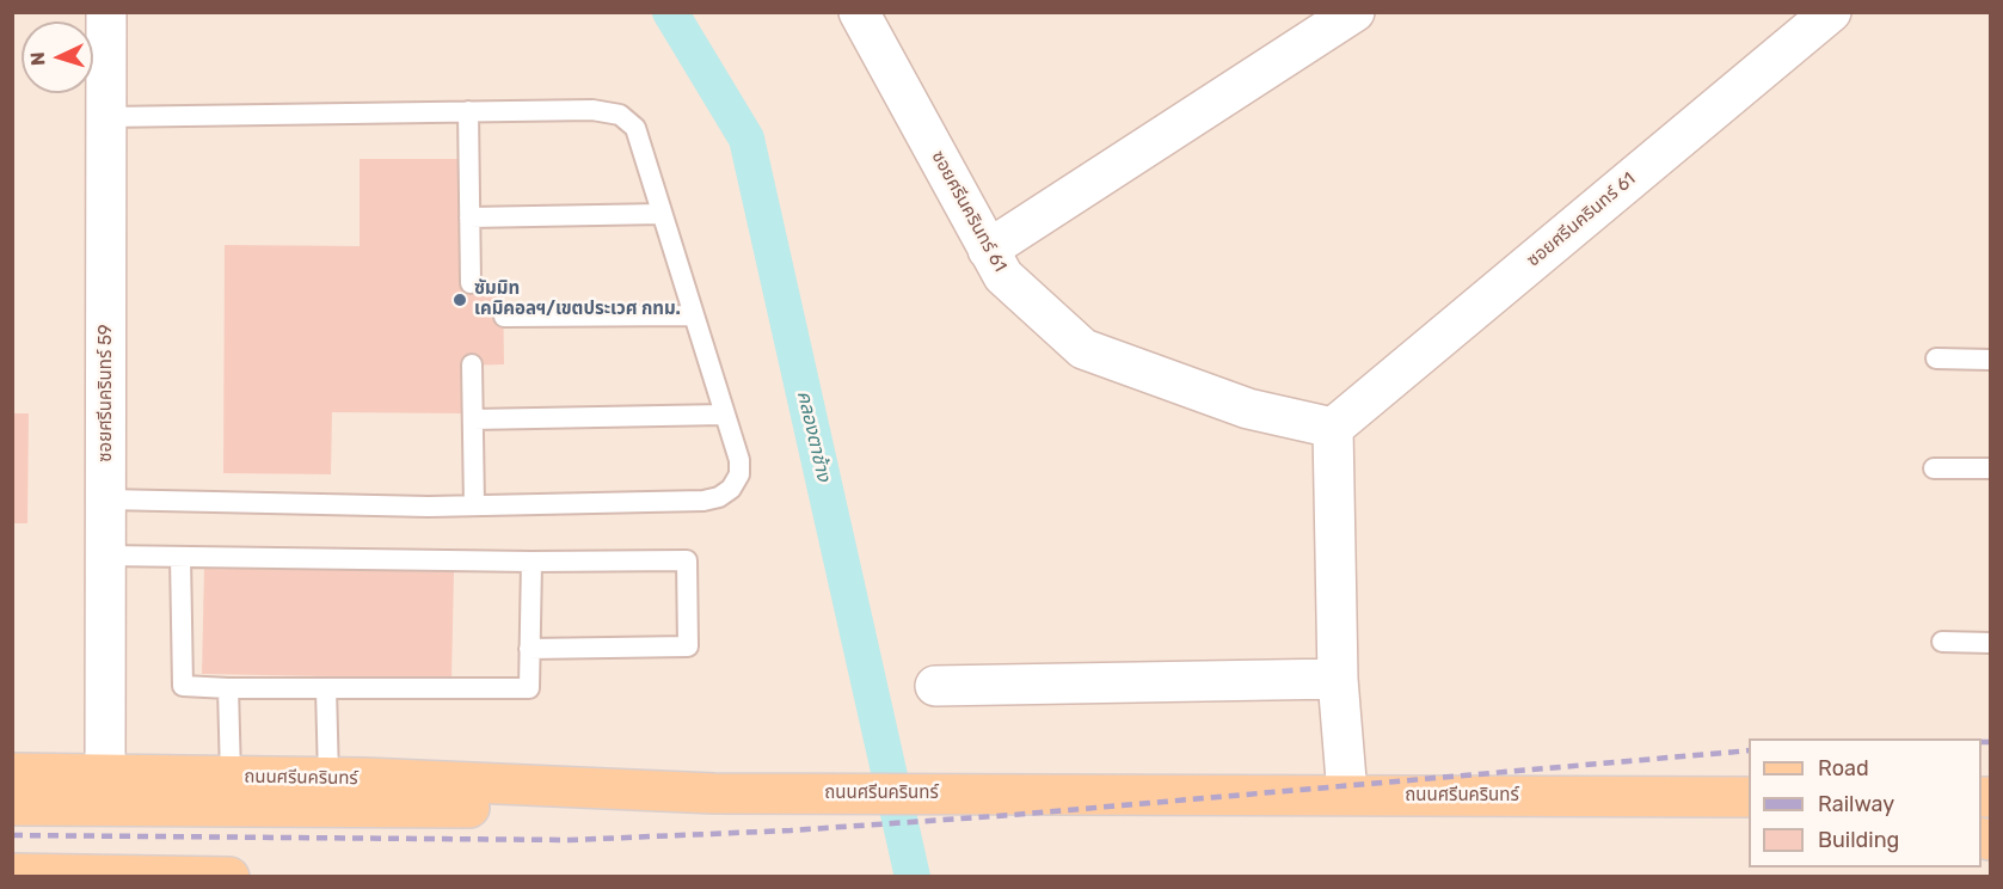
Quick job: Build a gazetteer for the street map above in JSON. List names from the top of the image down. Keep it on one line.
{"streets":{"main road":["ถนนศรีนครินทร์"],"street":["ซอยศรีนครินทร์ 61","ซอยศรีนครินทร์ 59"]},"crossings":[["ซอยศรีนครินทร์ 59","ถนนศรีนครินทร์"]],"water":["คลองตาช้าง"],"places":["ซัมมิท เคมิคอลฯ/เขตประเวศ กทม."],"legend":["Road","Railway","Building"],"north":"left"}
